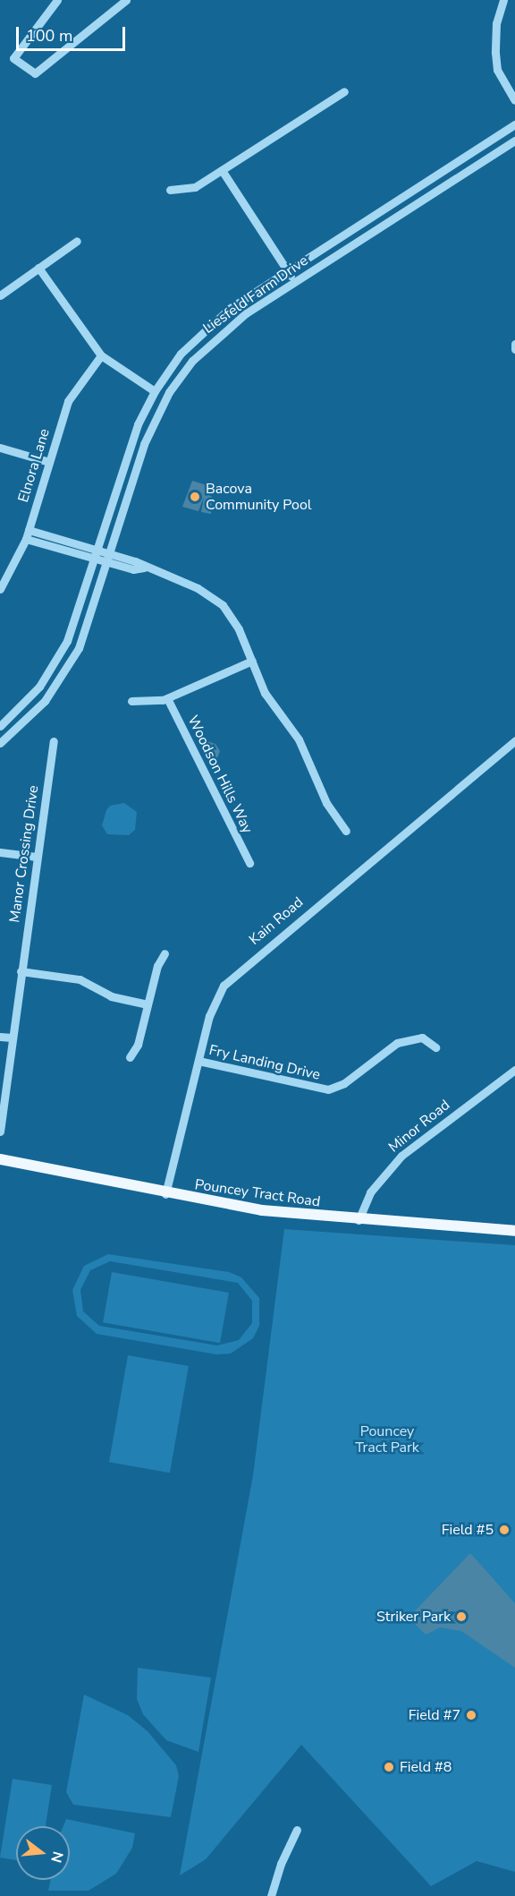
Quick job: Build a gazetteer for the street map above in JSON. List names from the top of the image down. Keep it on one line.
{"streets":{"main road":["Pouncey Tract Road"],"street":["Liesfeld Farm Drive","Elnora Lane","Woodson Hills Way","Manor Crossing Drive","Kain Road","Fry Landing Drive","Minor Road"]},"crossings":[["Kain Road","Fry Landing Drive"],["Kain Road","Pouncey Tract Road"],["Minor Road","Pouncey Tract Road"]],"parks":["Pouncey Tract Park"],"places":["Bacova Community Pool","Field #5","Striker Park","Field #7","Field #8"],"scale_bar":"100 m","north":"right"}
